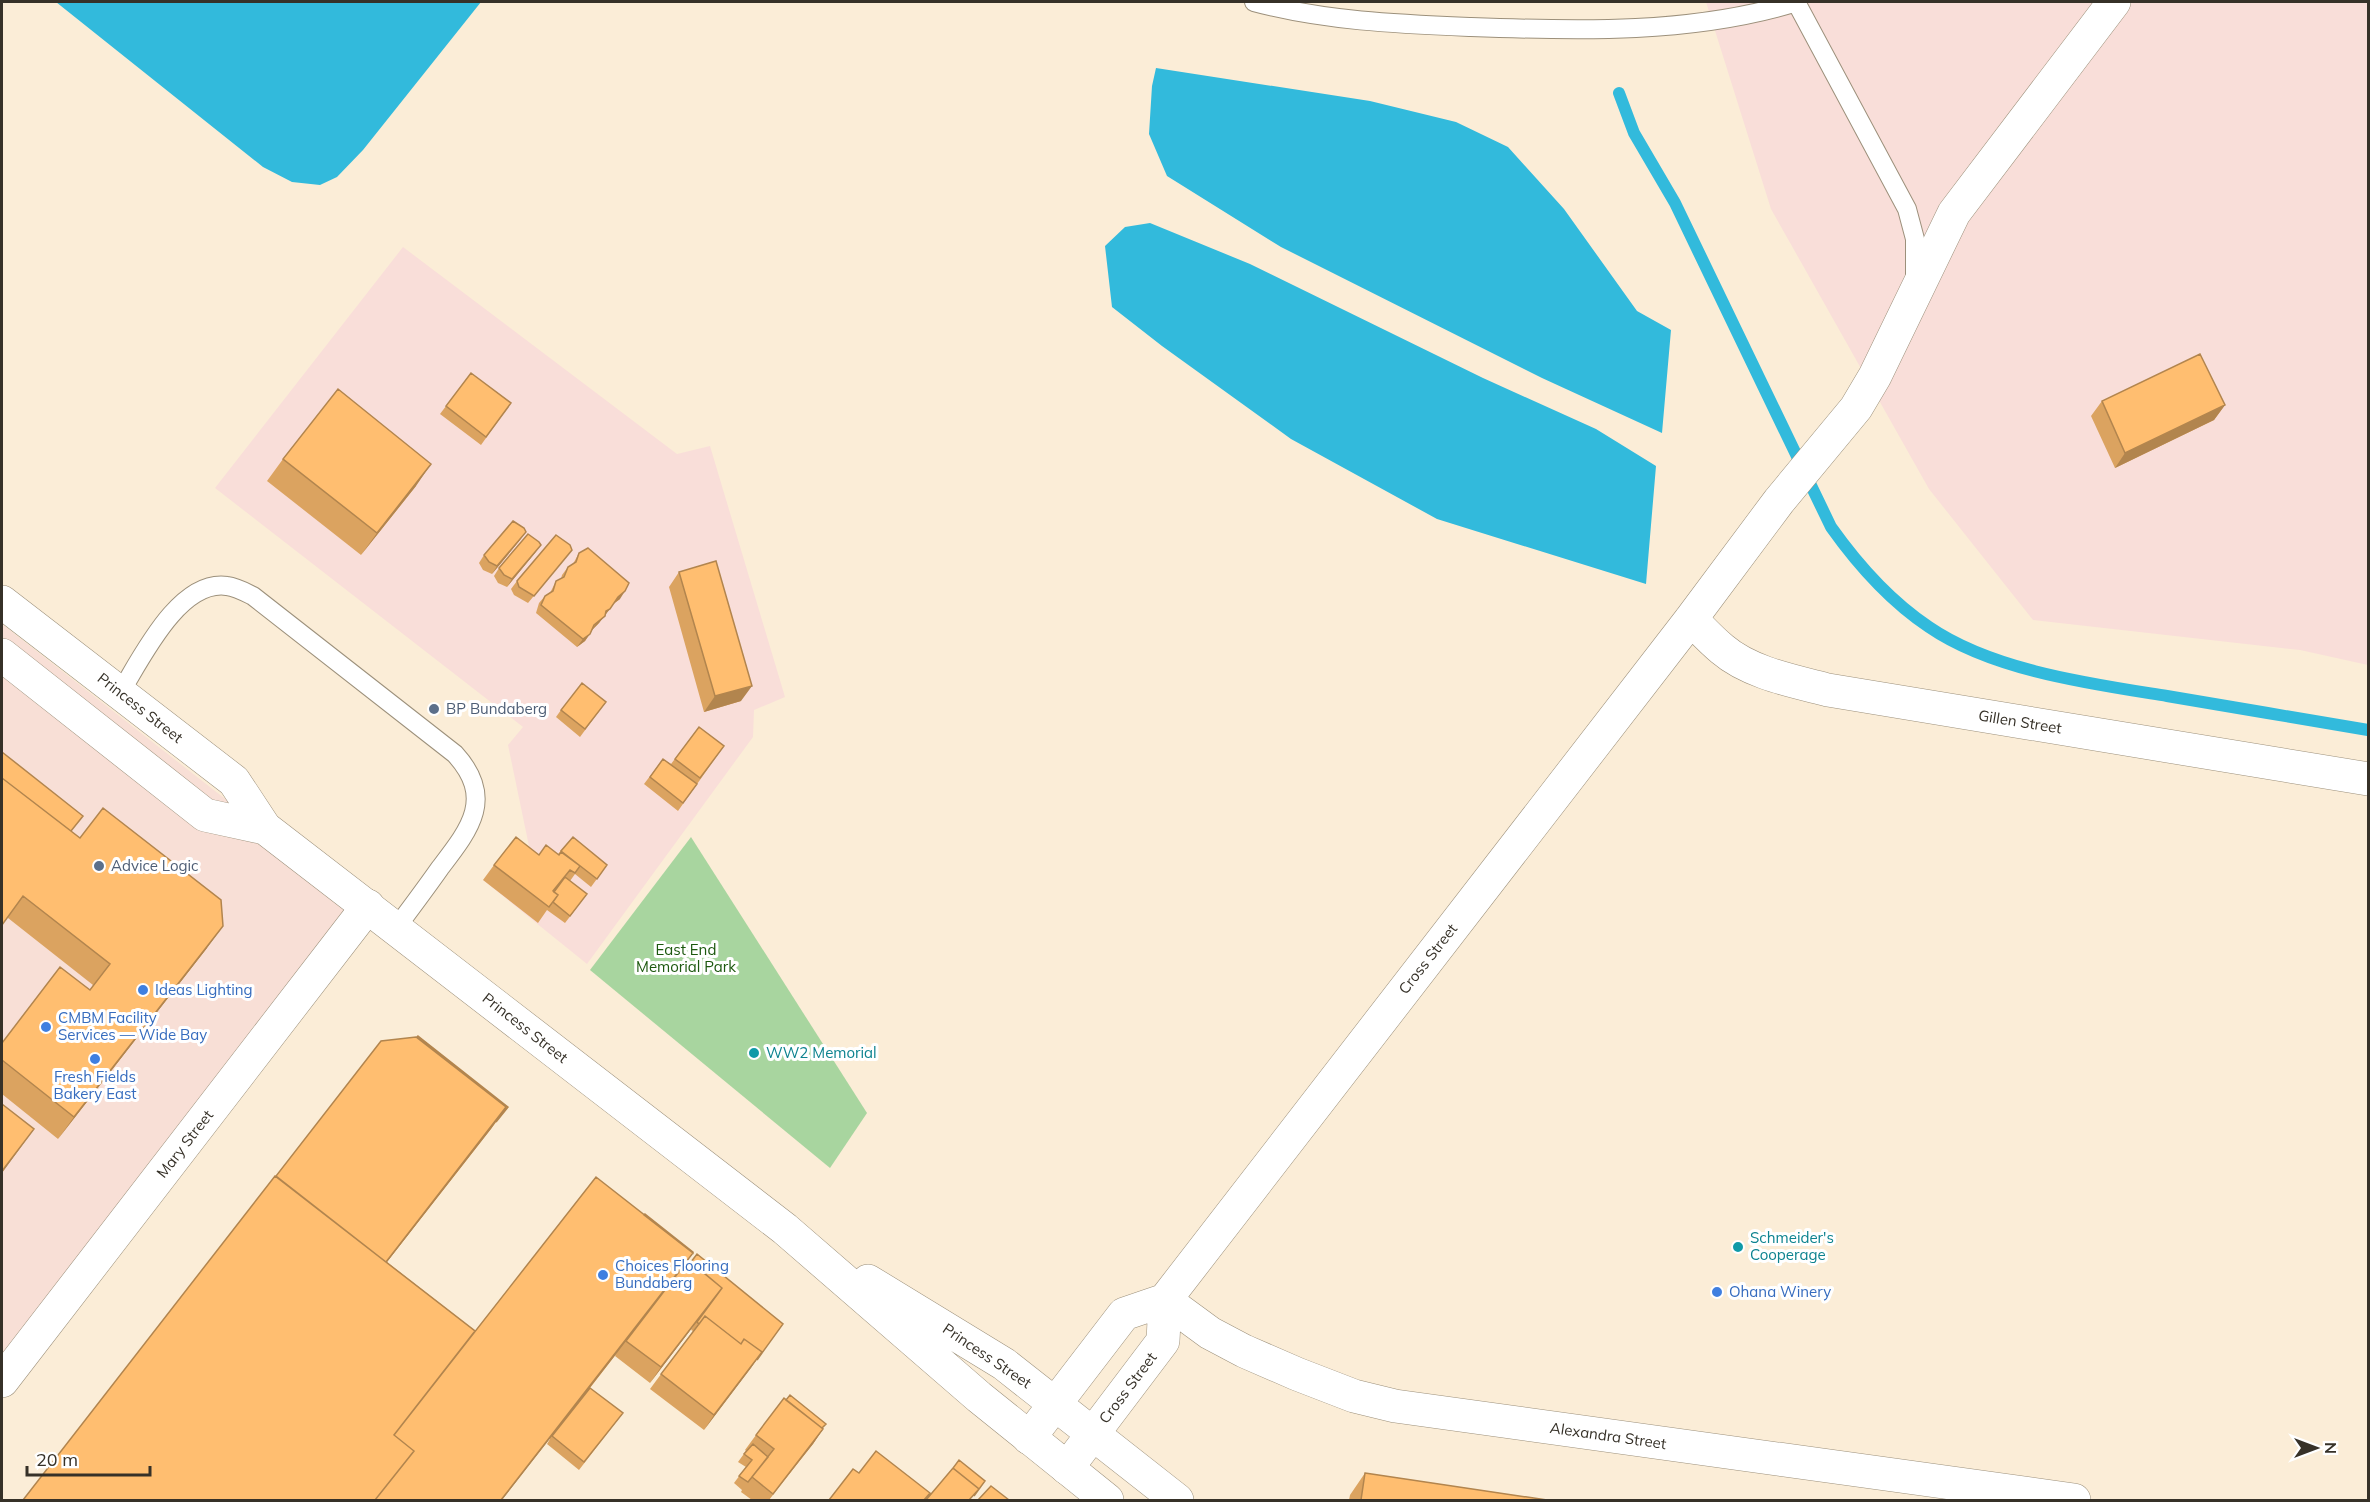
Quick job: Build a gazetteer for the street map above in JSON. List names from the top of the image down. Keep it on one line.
{"streets":{"street":["Princess Street","Gillen Street","Cross Street","Mary Street","Alexandra Street"]},"crossings":[["Princess Street","Cross Street"],["Princess Street","Mary Street"],["Gillen Street","Cross Street"],["Cross Street","Alexandra Street"]],"parks":["East End Memorial Park"],"places":["BP Bundaberg","Advice Logic","Ideas Lighting","CMBM Facility Services — Wide Bay","WW2 Memorial","Fresh Fields Bakery East","Schmeider's Cooperage","Choices Flooring Bundaberg","Ohana Winery"],"scale_bar":"20 m","north":"right"}
